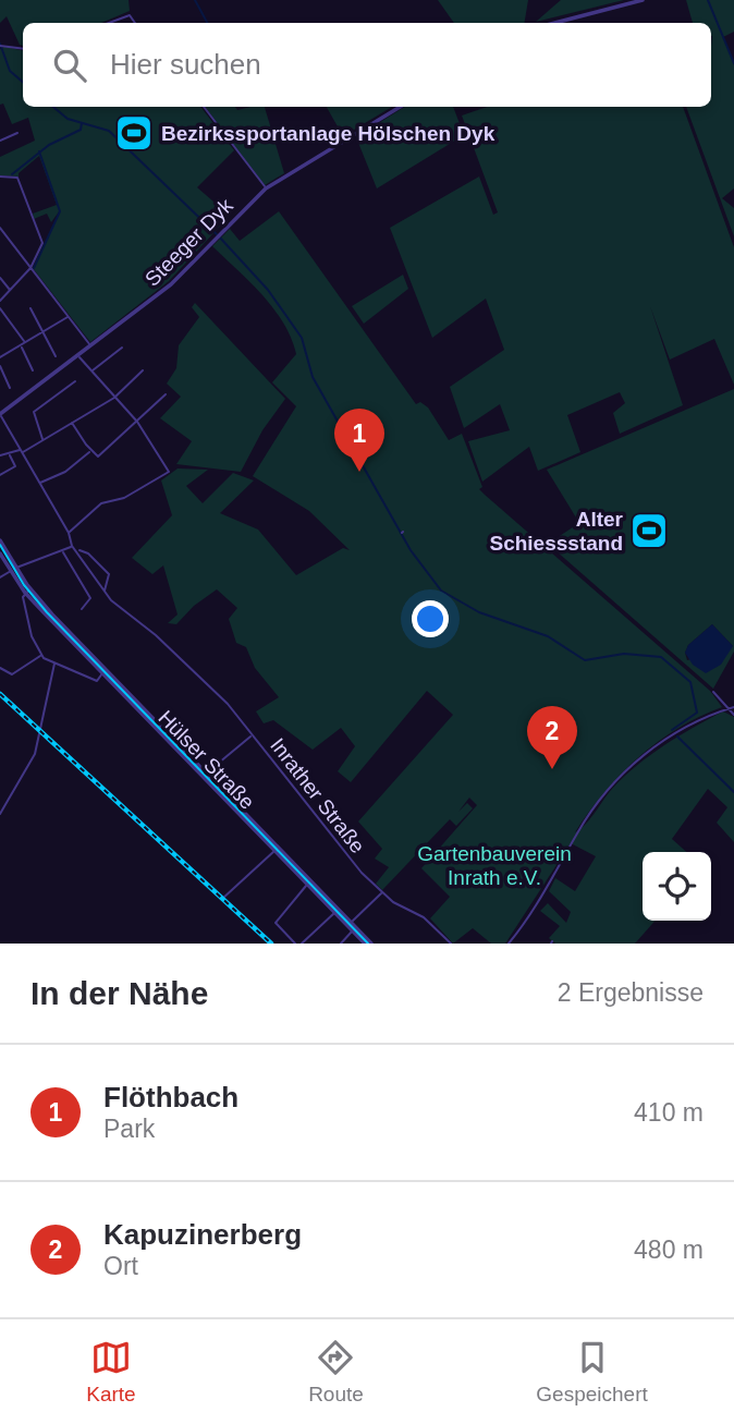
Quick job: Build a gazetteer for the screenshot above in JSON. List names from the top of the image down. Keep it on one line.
{"streets":{"street":["Steeger Dyk","Hülser Straße","Inrather Straße"]},"parks":["Gartenbauverein Inrath e.V."],"places":{"sports":["Bezirkssportanlage Hölschen Dyk","Alter Schiessstand"]},"page":{"search":"Hier suchen","pins":["1","2"],"heading":["In der Nähe","2 Ergebnisse"],"list":[{"mark":"1","name":"Flöthbach","note":"Park","value":"410 m"},{"mark":"2","name":"Kapuzinerberg","note":"Ort","value":"480 m"}],"nav":["Karte","Route","Gespeichert"]}}
